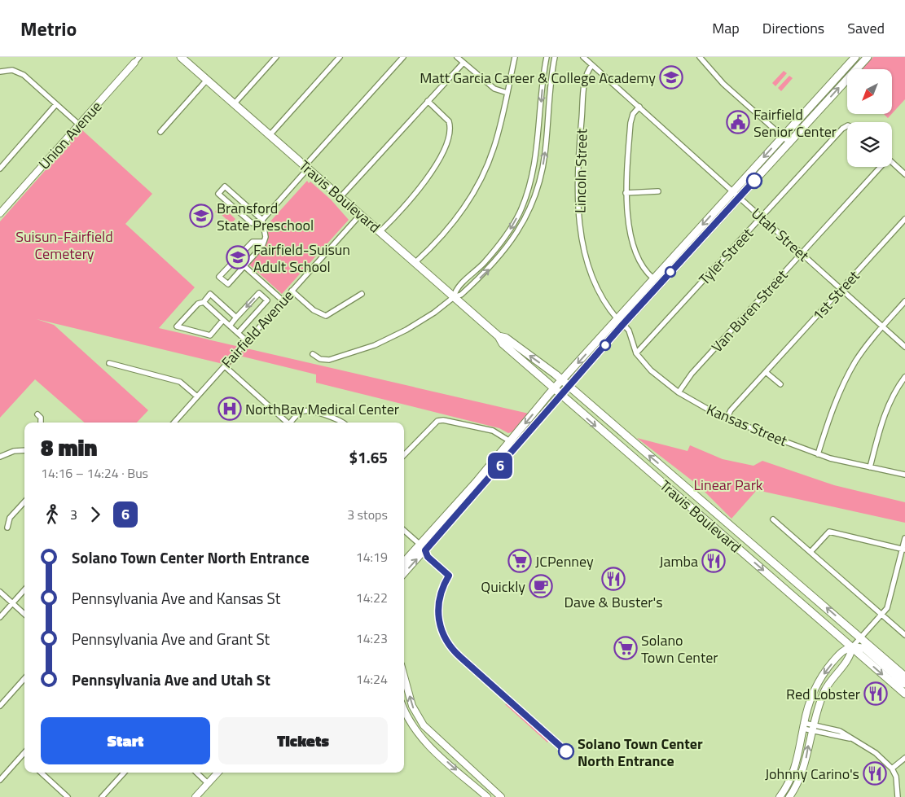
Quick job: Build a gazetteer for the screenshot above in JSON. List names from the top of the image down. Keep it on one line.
{"streets":{"main road":["Travis Boulevard"],"street":["Union Avenue","Lincoln Street","Utah Street","Tyler Street","1st Street","Van Buren Street","Fairfield Avenue","Kansas Street"]},"crossings":[["Lincoln Street","Utah Street"],["Lincoln Street","Kansas Street"],["Travis Boulevard","Fairfield Avenue"],["Utah Street","Tyler Street"],["Utah Street","1st Street"],["Utah Street","Van Buren Street"],["Tyler Street","Kansas Street"],["1st Street","Kansas Street"],["Van Buren Street","Kansas Street"]],"parks":["Suisun-Fairfield Cemetery","Linear Park"],"places":{"school or university":["Matt Garcia Career & College Academy","Bransford State Preschool","Fairfield-Suisun Adult School"],"public building":["Fairfield Senior Center"],"hospital":["NorthBay Medical Center"],"supermarket":["JCPenney","Solano Town Center"],"restaurant":["Jamba","Dave & Buster's","Red Lobster","Johnny Carino's"],"cafe":["Quickly"],"other":["Solano Town Center North Entrance"]},"lines":["bus line 6"],"north":"bottom left","page":{"header":"Metrio","nav":["Map","Directions","Saved"],"on_map":"6","heading":["8 min","14:16 – 14:24 · Bus","$1.65"],"legs":["3","6","3 stops"],"list":[{"name":"Solano Town Center North Entrance","value":"14:19"},{"name":"Pennsylvania Ave and Kansas St","value":"14:22"},{"name":"Pennsylvania Ave and Grant St","value":"14:23"},{"name":"Pennsylvania Ave and Utah St","value":"14:24"}],"buttons":["Start","Tickets"]}}
